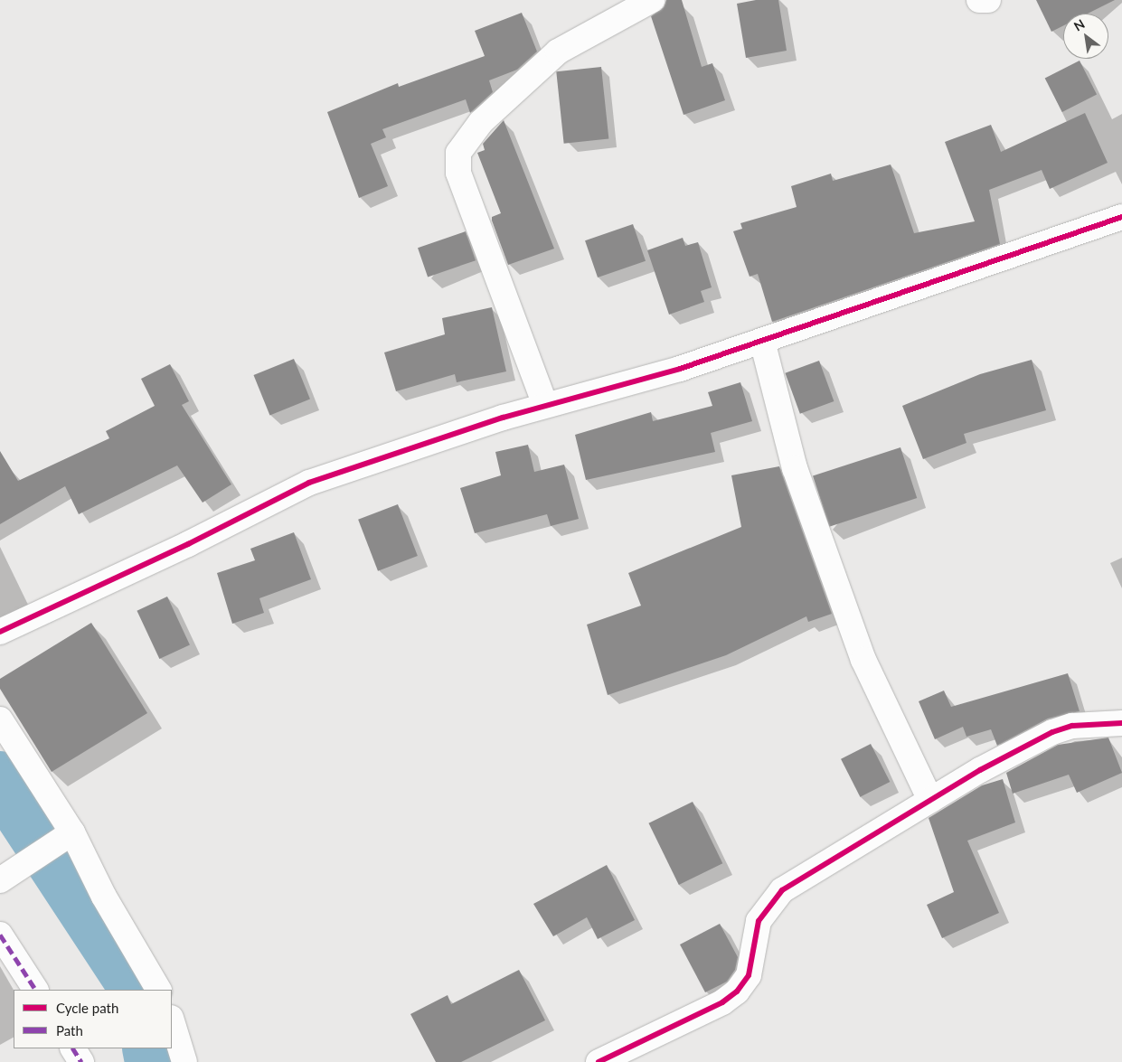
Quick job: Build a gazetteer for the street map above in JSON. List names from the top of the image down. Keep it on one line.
{"legend":["Cycle path","Path"],"north":"top left"}
